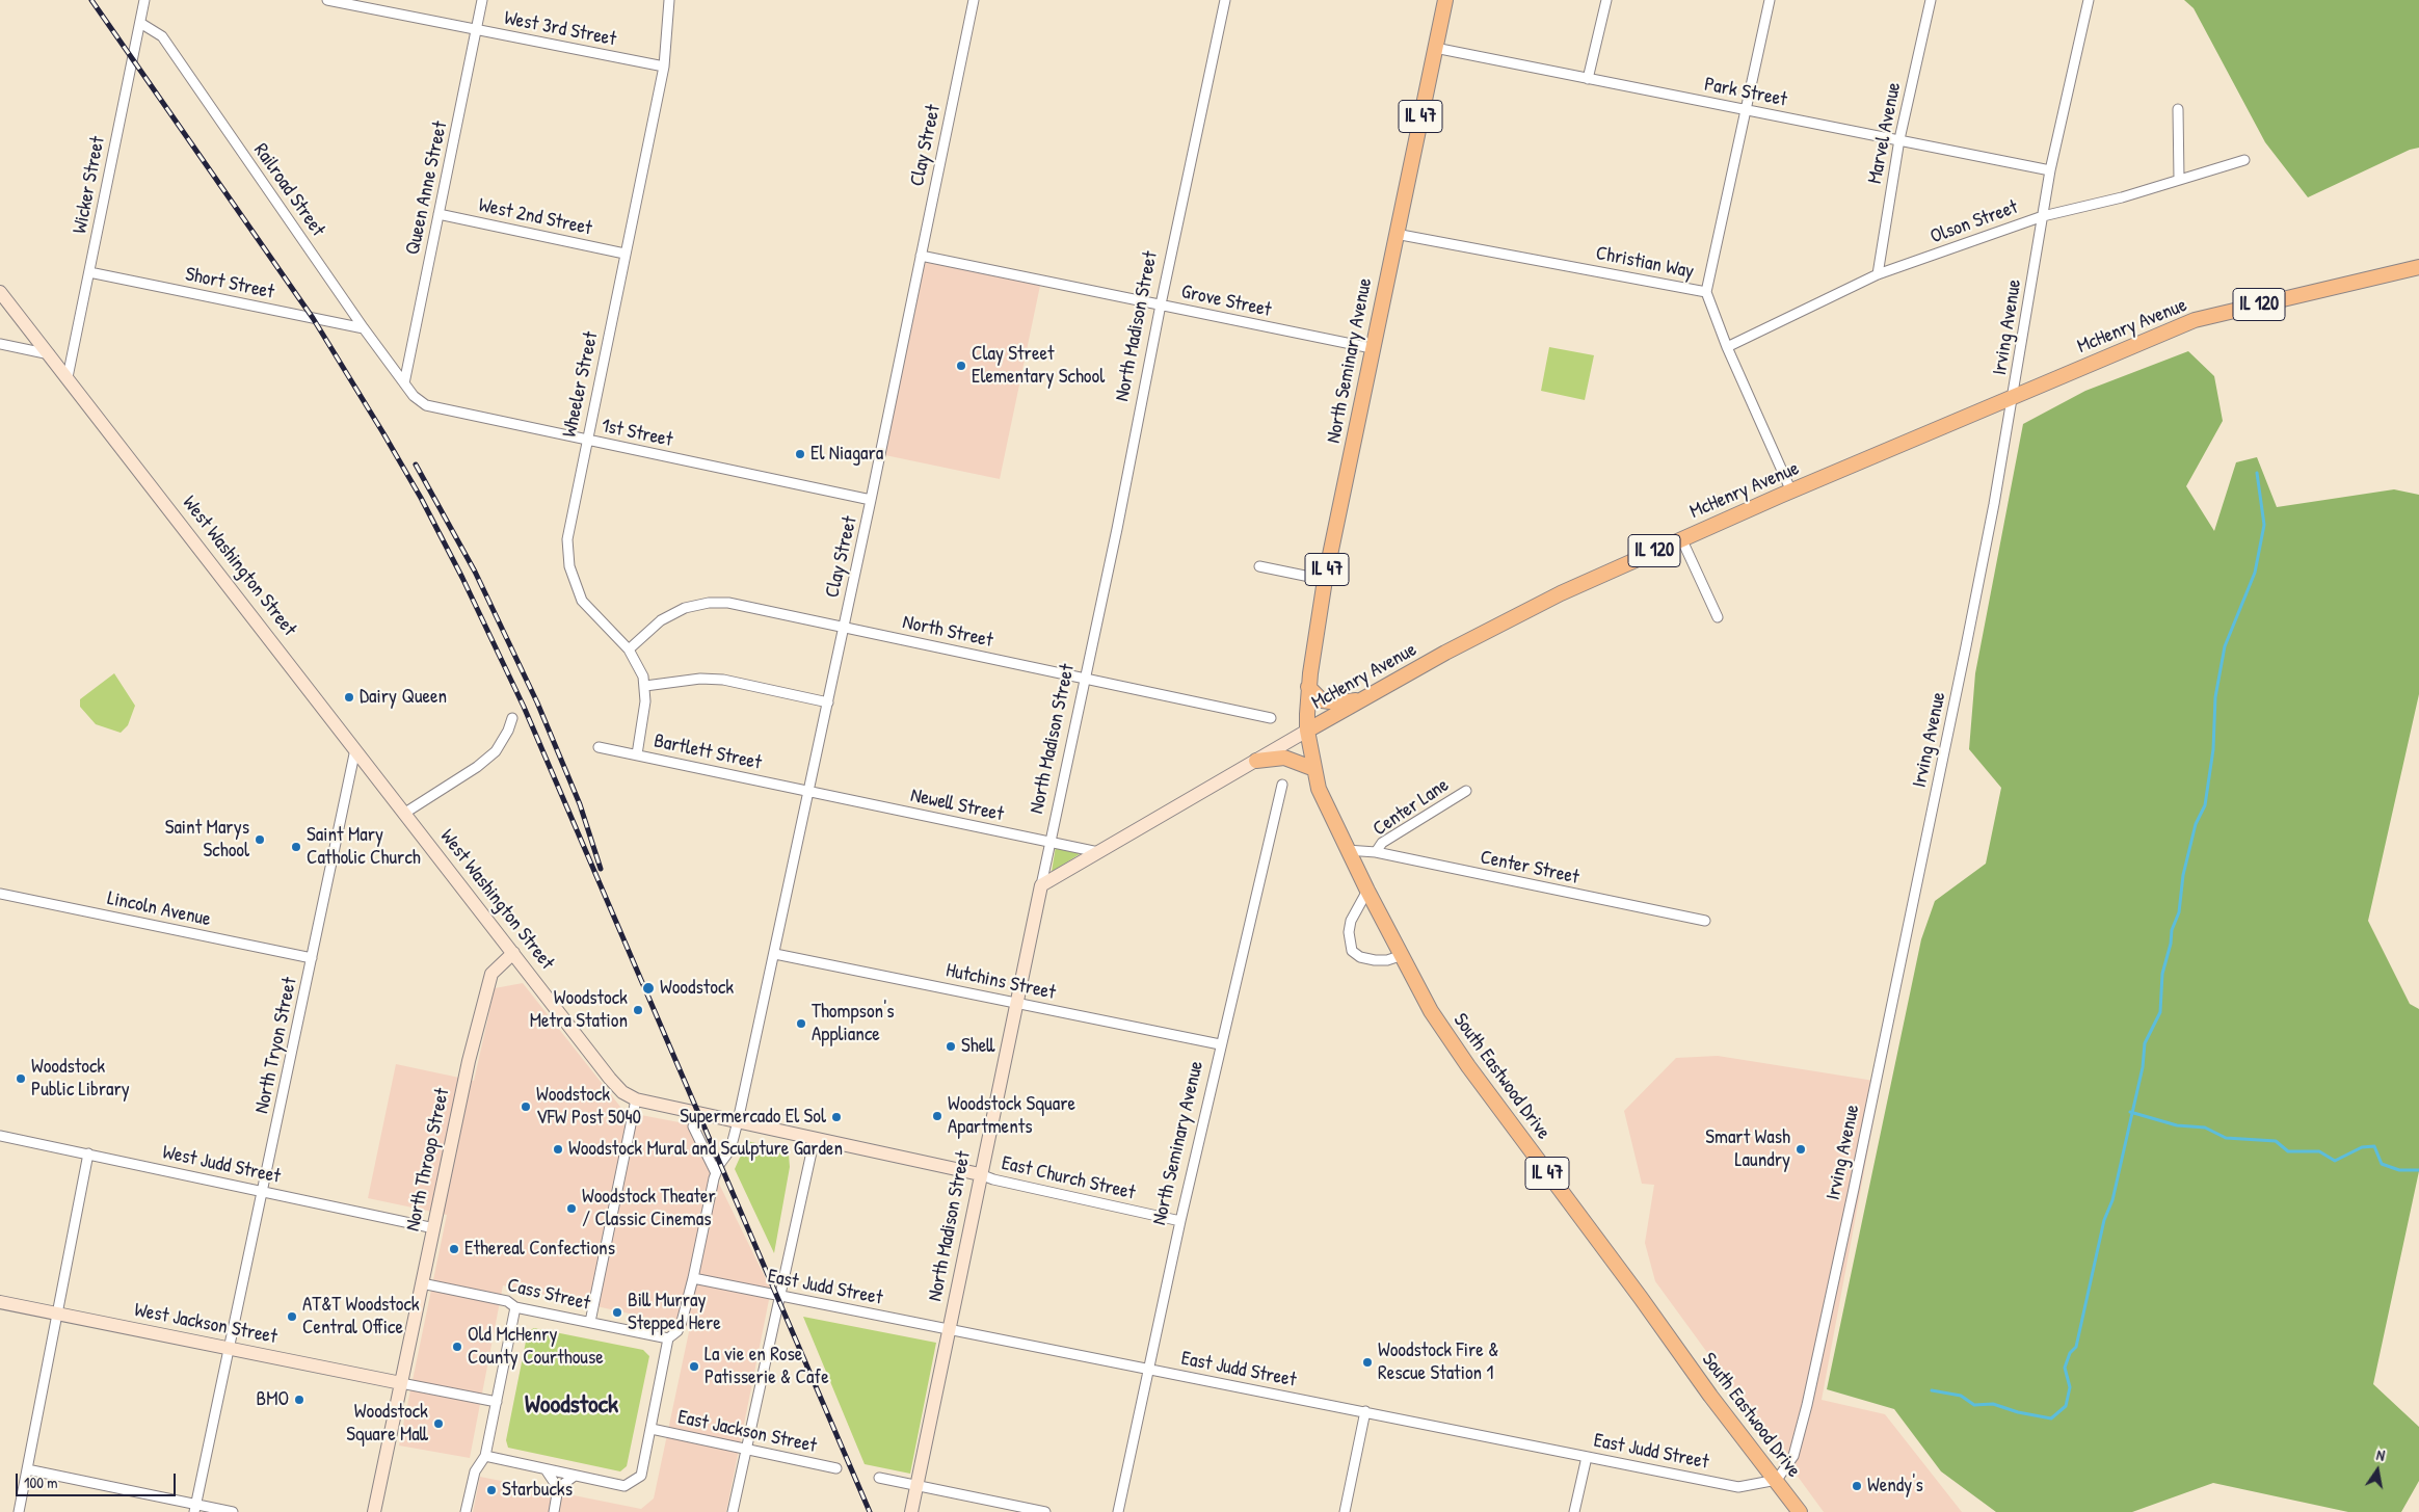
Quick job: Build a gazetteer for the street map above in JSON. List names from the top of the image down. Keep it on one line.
{"streets":{"main road":["IL 47","IL 120","North Madison Street","McHenry Avenue","North Seminary Avenue","West Washington Street","South Eastwood Drive","North Throop Street","West Jackson Street"],"street":["West 3rd Street","Park Street","Marvel Avenue","Clay Street","Wicker Street","Queen Anne Street","Railroad Street","West 2nd Street","Olson Street","Christian Way","Short Street","Grove Street","Irving Avenue","Wheeler Street","1st Street","North Street","Bartlett Street","Newell Street","Center Lane","Center Street","Lincoln Avenue","Hutchins Street","North Tryon Street","West Judd Street","East Church Street","East Judd Street","Cass Street","East Jackson Street"]},"crossings":[["West 3rd Street","Queen Anne Street"],["West 3rd Street","Wheeler Street"],["Park Street","Marvel Avenue"],["Park Street","Irving Avenue"],["Park Street","North Seminary Avenue"],["Marvel Avenue","Olson Street"],["Clay Street","Grove Street"],["Clay Street","1st Street"],["Clay Street","West Washington Street"],["Clay Street","North Street"],["Clay Street","Bartlett Street"],["Clay Street","Newell Street"],["Clay Street","Hutchins Street"],["Clay Street","East Judd Street"],["Clay Street","Cass Street"],["Wicker Street","Railroad Street"],["Wicker Street","Short Street"],["Wicker Street","West Washington Street"],["Queen Anne Street","Railroad Street"],["Queen Anne Street","West 2nd Street"],["Queen Anne Street","1st Street"],["Railroad Street","Short Street"],["Railroad Street","1st Street"],["West 2nd Street","Wheeler Street"],["Olson Street","Christian Way"],["Olson Street","Irving Avenue"],["Christian Way","McHenry Avenue"],["Christian Way","North Seminary Avenue"],["Grove Street","North Madison Street"],["Grove Street","North Seminary Avenue"],["North Madison Street","McHenry Avenue"],["North Madison Street","West Washington Street"],["North Madison Street","North Street"],["North Madison Street","Newell Street"],["North Madison Street","Hutchins Street"],["North Madison Street","East Church Street"],["North Madison Street","East Judd Street"],["McHenry Avenue","Irving Avenue"],["McHenry Avenue","North Seminary Avenue"],["McHenry Avenue","Newell Street"],["McHenry Avenue","South Eastwood Drive"],["Irving Avenue","South Eastwood Drive"],["Irving Avenue","East Judd Street"],["North Seminary Avenue","Hutchins Street"],["North Seminary Avenue","South Eastwood Drive"],["North Seminary Avenue","East Church Street"],["North Seminary Avenue","East Judd Street"],["Wheeler Street","1st Street"],["Wheeler Street","North Street"],["Wheeler Street","Bartlett Street"],["West Washington Street","North Tryon Street"],["West Washington Street","North Throop Street"],["West Washington Street","East Church Street"],["Bartlett Street","Newell Street"],["Center Lane","Center Street"],["Center Street","South Eastwood Drive"],["Lincoln Avenue","North Tryon Street"],["North Tryon Street","West Judd Street"],["North Tryon Street","West Jackson Street"],["South Eastwood Drive","East Judd Street"],["North Throop Street","West Judd Street"],["North Throop Street","Cass Street"],["North Throop Street","West Jackson Street"]],"districts":["Woodstock"],"places":["Clay Street Elementary School","El Niagara","Dairy Queen","Saint Marys School","Saint Mary Catholic Church","Woodstock","Woodstock Metra Station","Thompson's Appliance","Shell","Woodstock Public Library","Woodstock VFW Post 5040","Woodstock Square Apartments","Supermercado El Sol","Woodstock Mural and Sculpture Garden","Smart Wash Laundry","Woodstock Theater / Classic Cinemas","Ethereal Confections","Bill Murray Stepped Here","AT&T Woodstock Central Office","Old McHenry County Courthouse","Woodstock Fire & Rescue Station 1","La vie en Rose Patisserie & Cafe","BMO","Woodstock Square Mall","Wendy's","Starbucks"],"scale_bar":"100 m","north":"top"}
